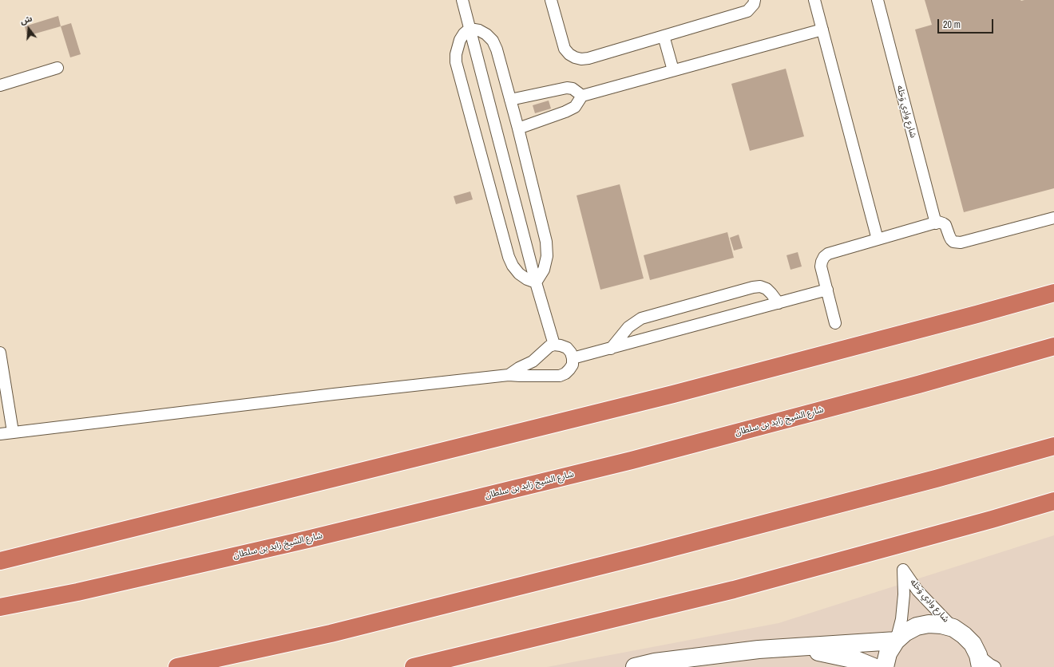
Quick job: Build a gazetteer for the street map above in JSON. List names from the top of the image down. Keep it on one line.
{"streets":{"highway":["شارع الشيخ زايد بن سلطان"],"lane":["شارع وادِي وَحَله"]},"scale_bar":"20 m","north":"top"}
